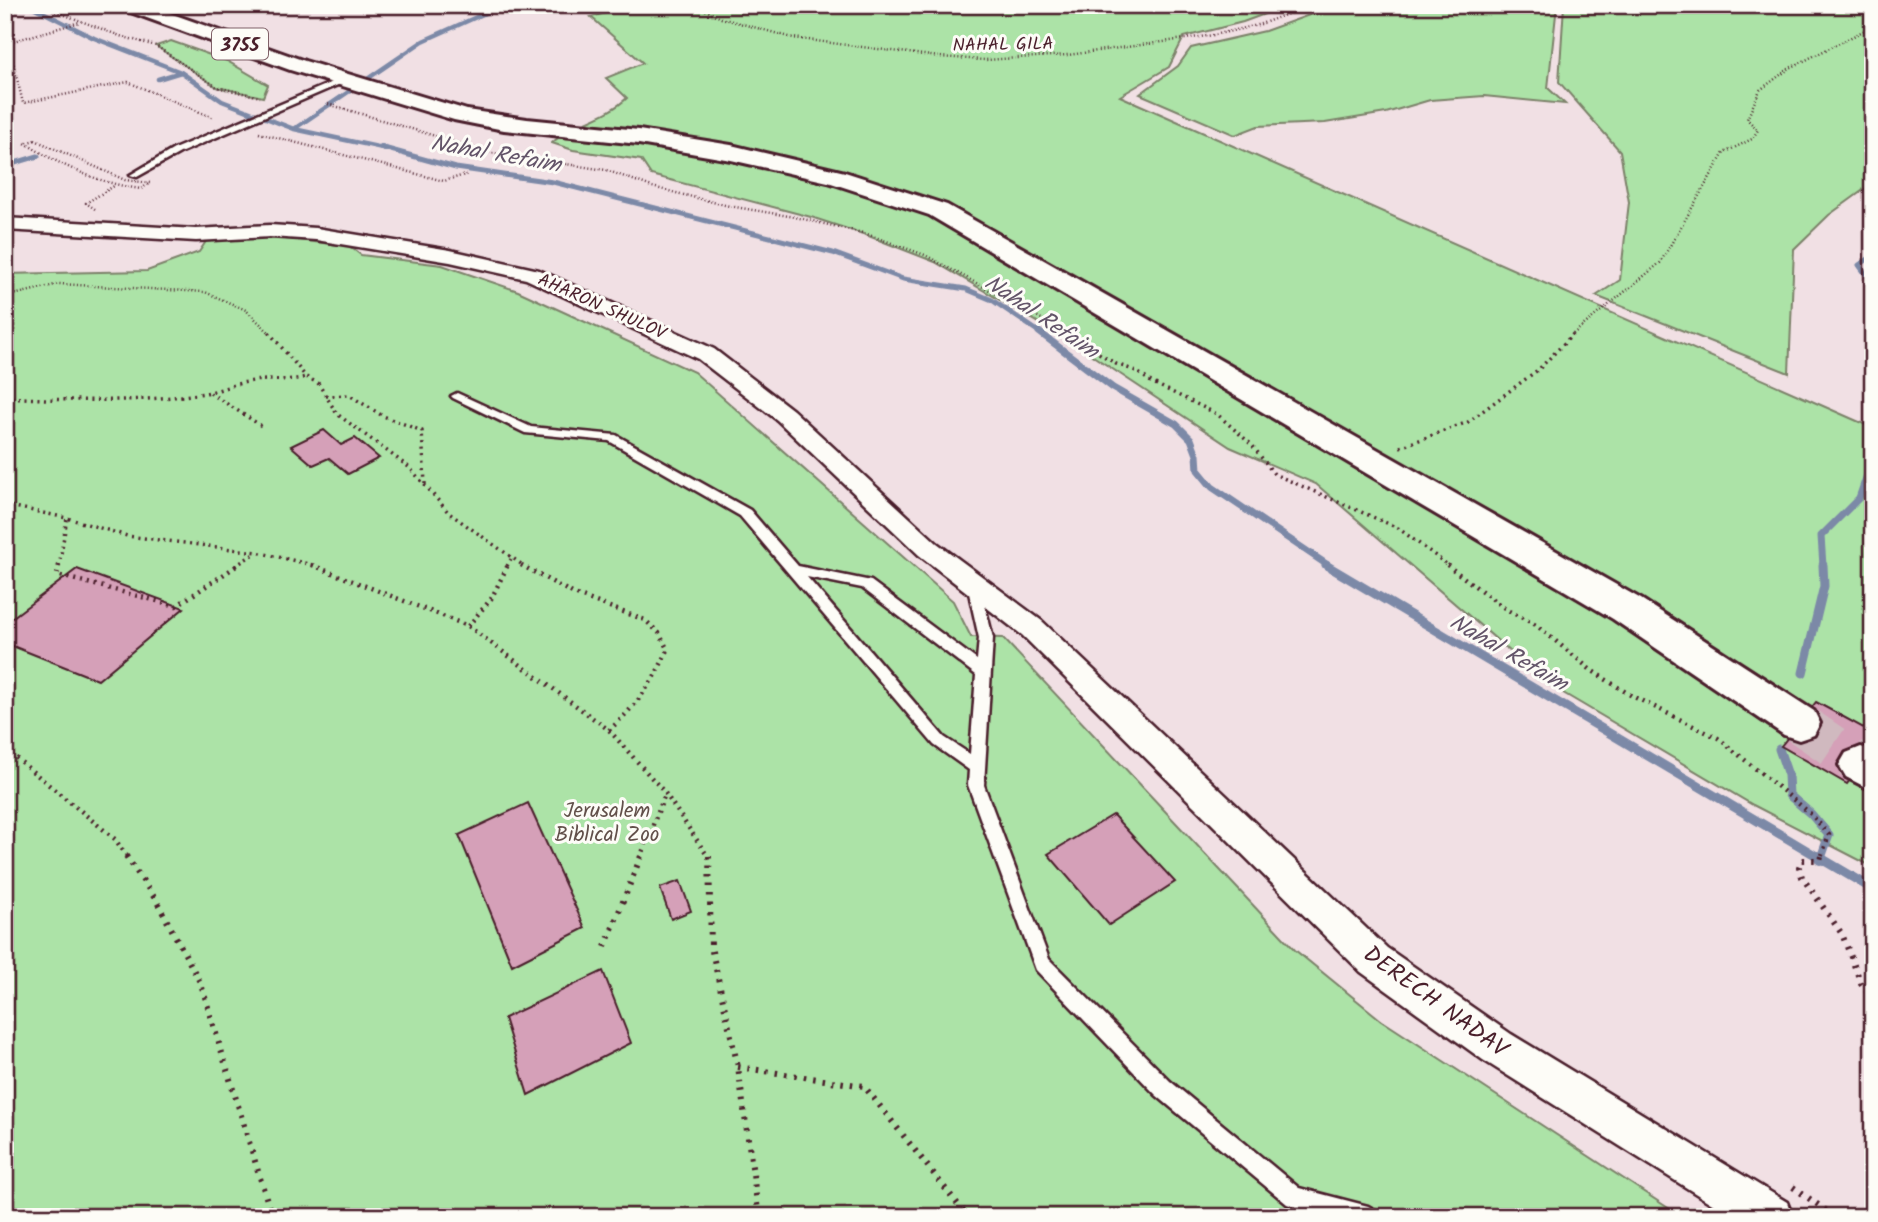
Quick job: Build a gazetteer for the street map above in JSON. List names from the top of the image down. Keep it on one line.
{"streets":{"main road":["3755"],"street":["AHARON SHULOV","DERECH NADAV"],"path":["NAHAL GILA"]},"crossings":[["AHARON SHULOV","DERECH NADAV"]],"water":["Nahal Refaim"],"parks":["Jerusalem Biblical Zoo"]}
